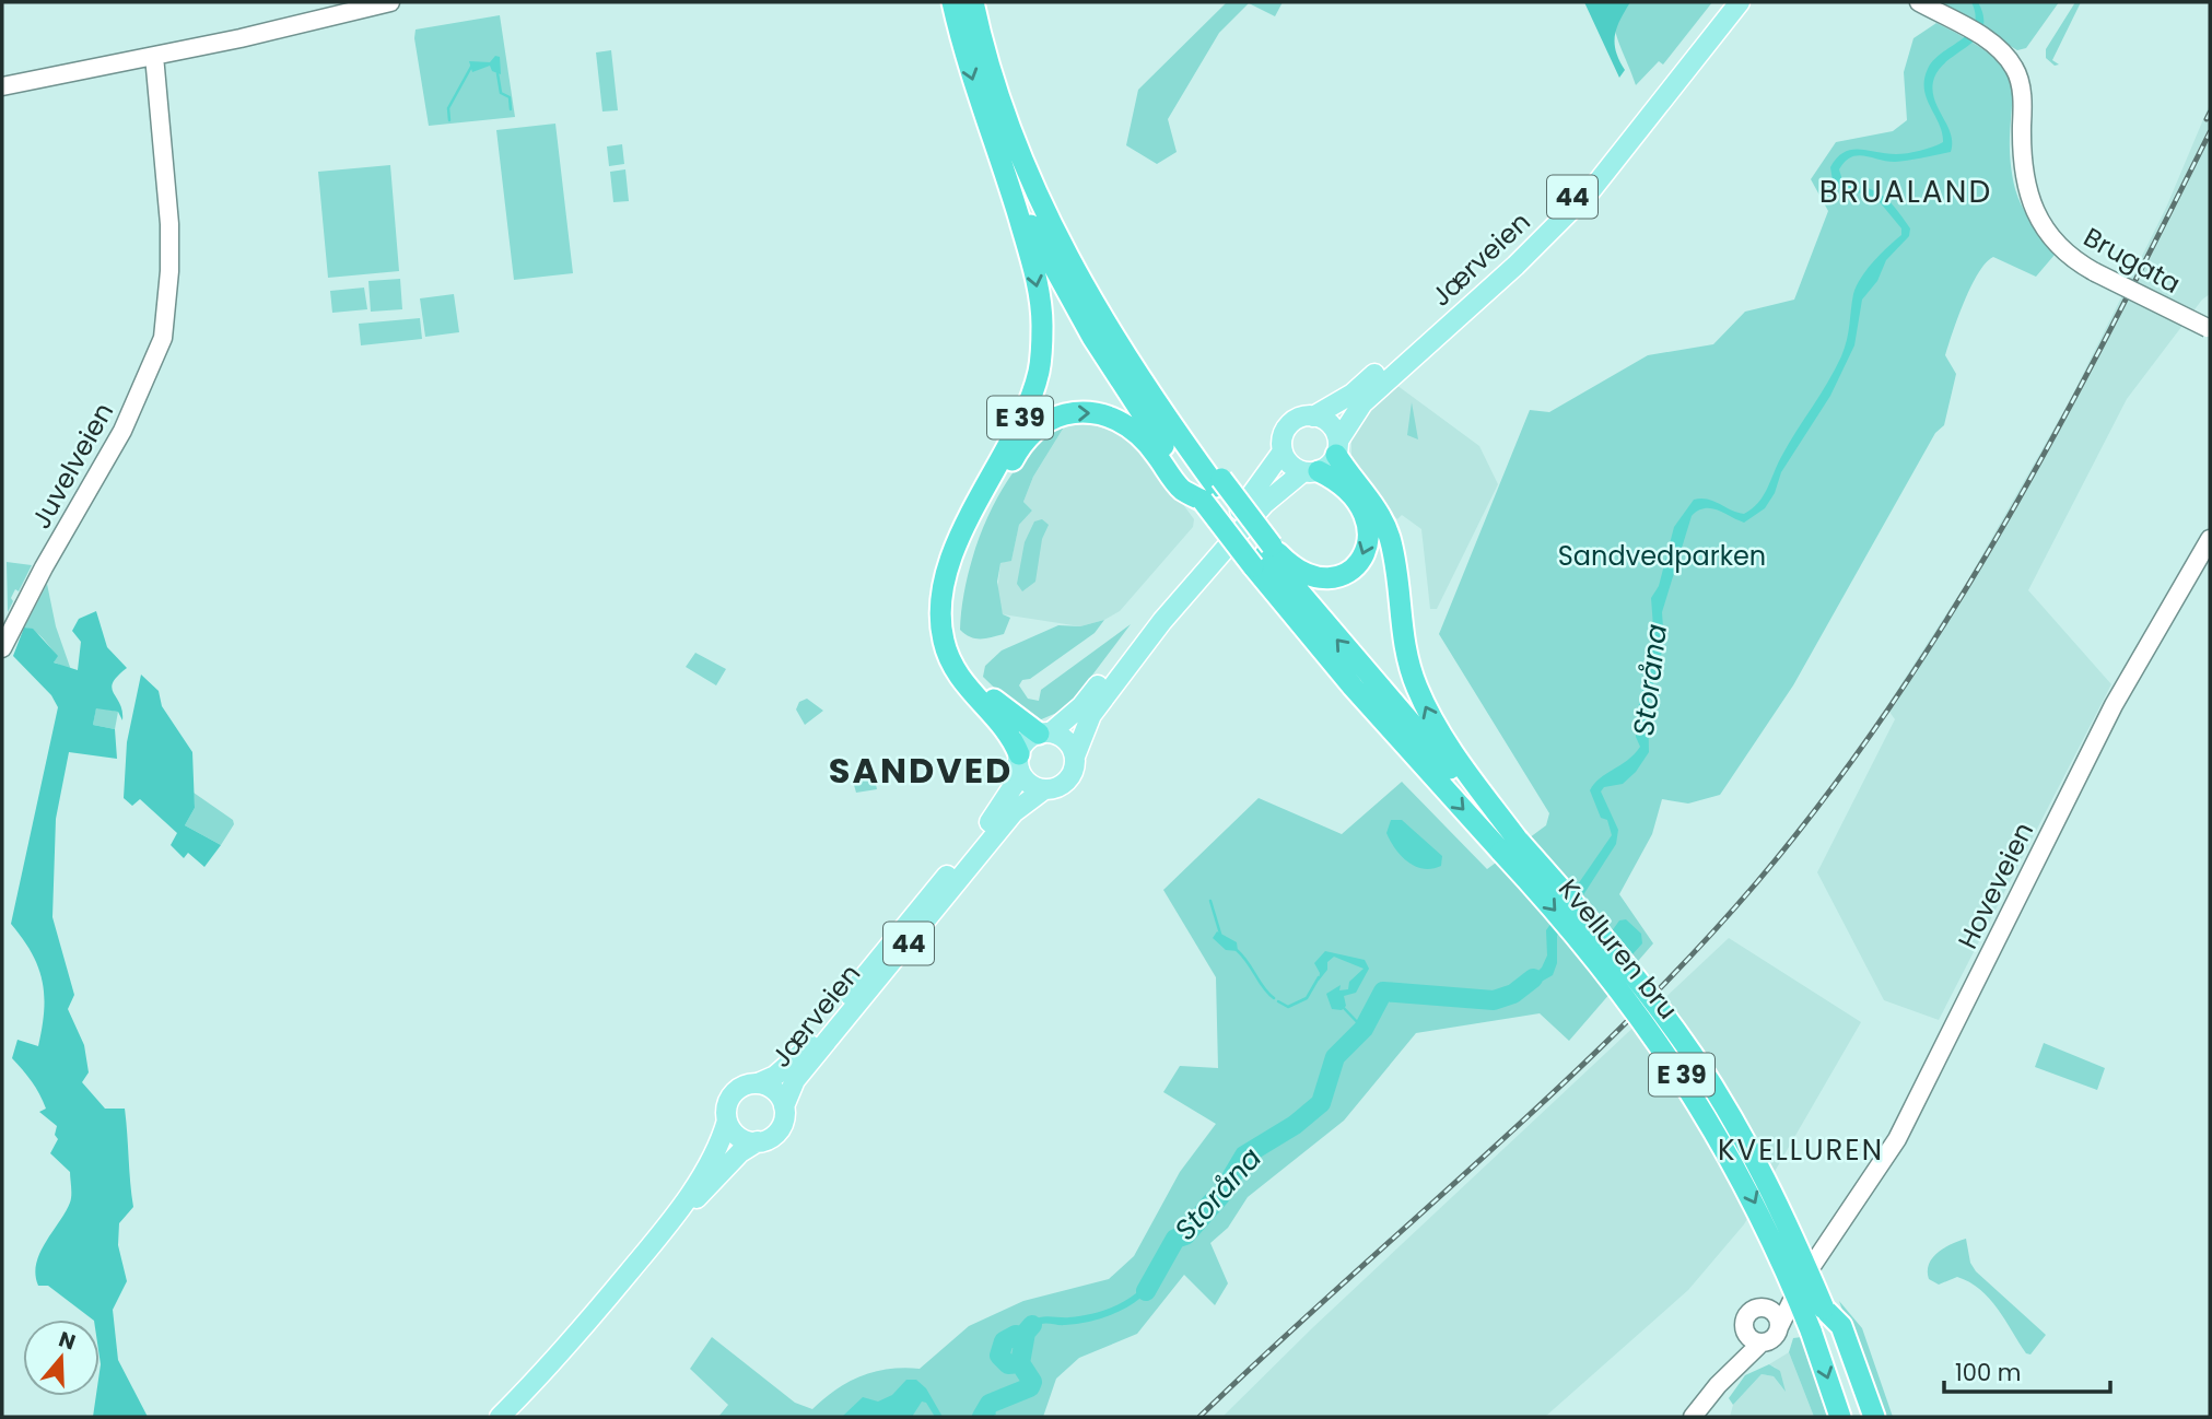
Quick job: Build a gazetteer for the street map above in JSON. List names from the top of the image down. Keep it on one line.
{"streets":{"highway":["E 39","Kvelluren bru"],"main road":["44","Jærveien","Brugata","Juvelveien","Hoveveien"]},"crossings":[["44","Jærveien"],["44","E 39"],["Jærveien","E 39"],["E 39","Kvelluren bru"]],"districts":["BRUALAND","SANDVED","KVELLUREN"],"water":["Storåna"],"parks":["Sandvedparken"],"scale_bar":"100 m","north":"top"}
